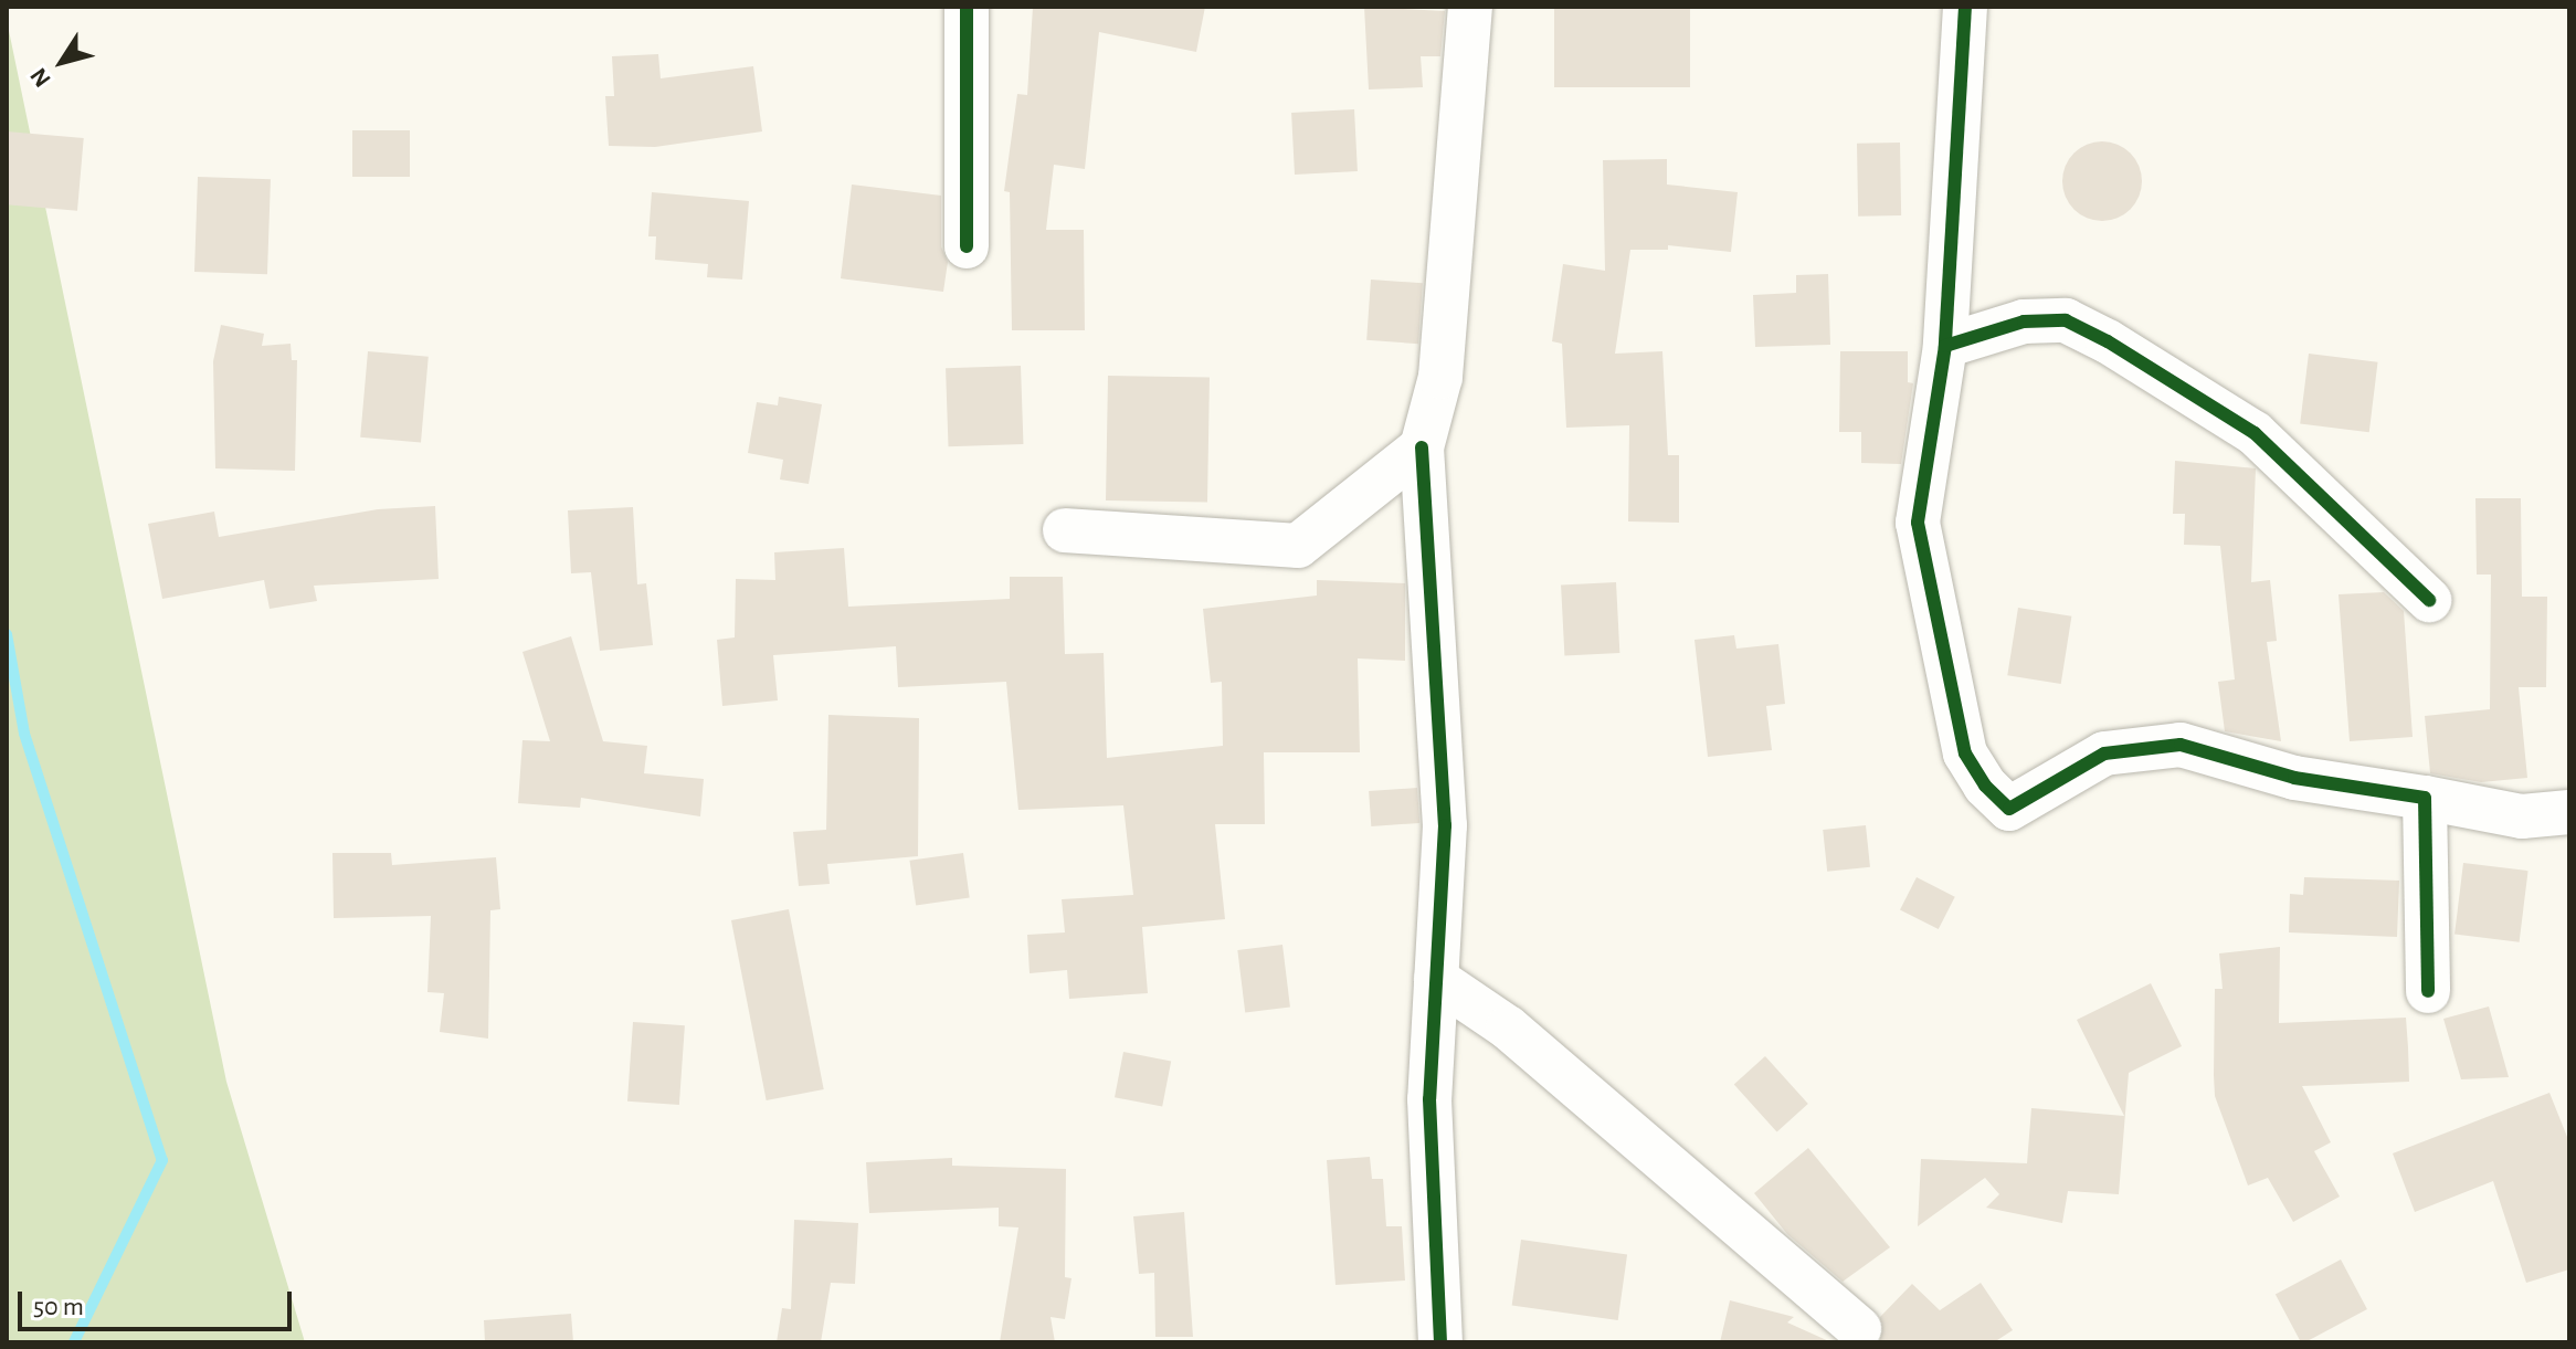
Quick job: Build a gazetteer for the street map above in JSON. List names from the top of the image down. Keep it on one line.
{"scale_bar":"50 m","north":"bottom left"}
